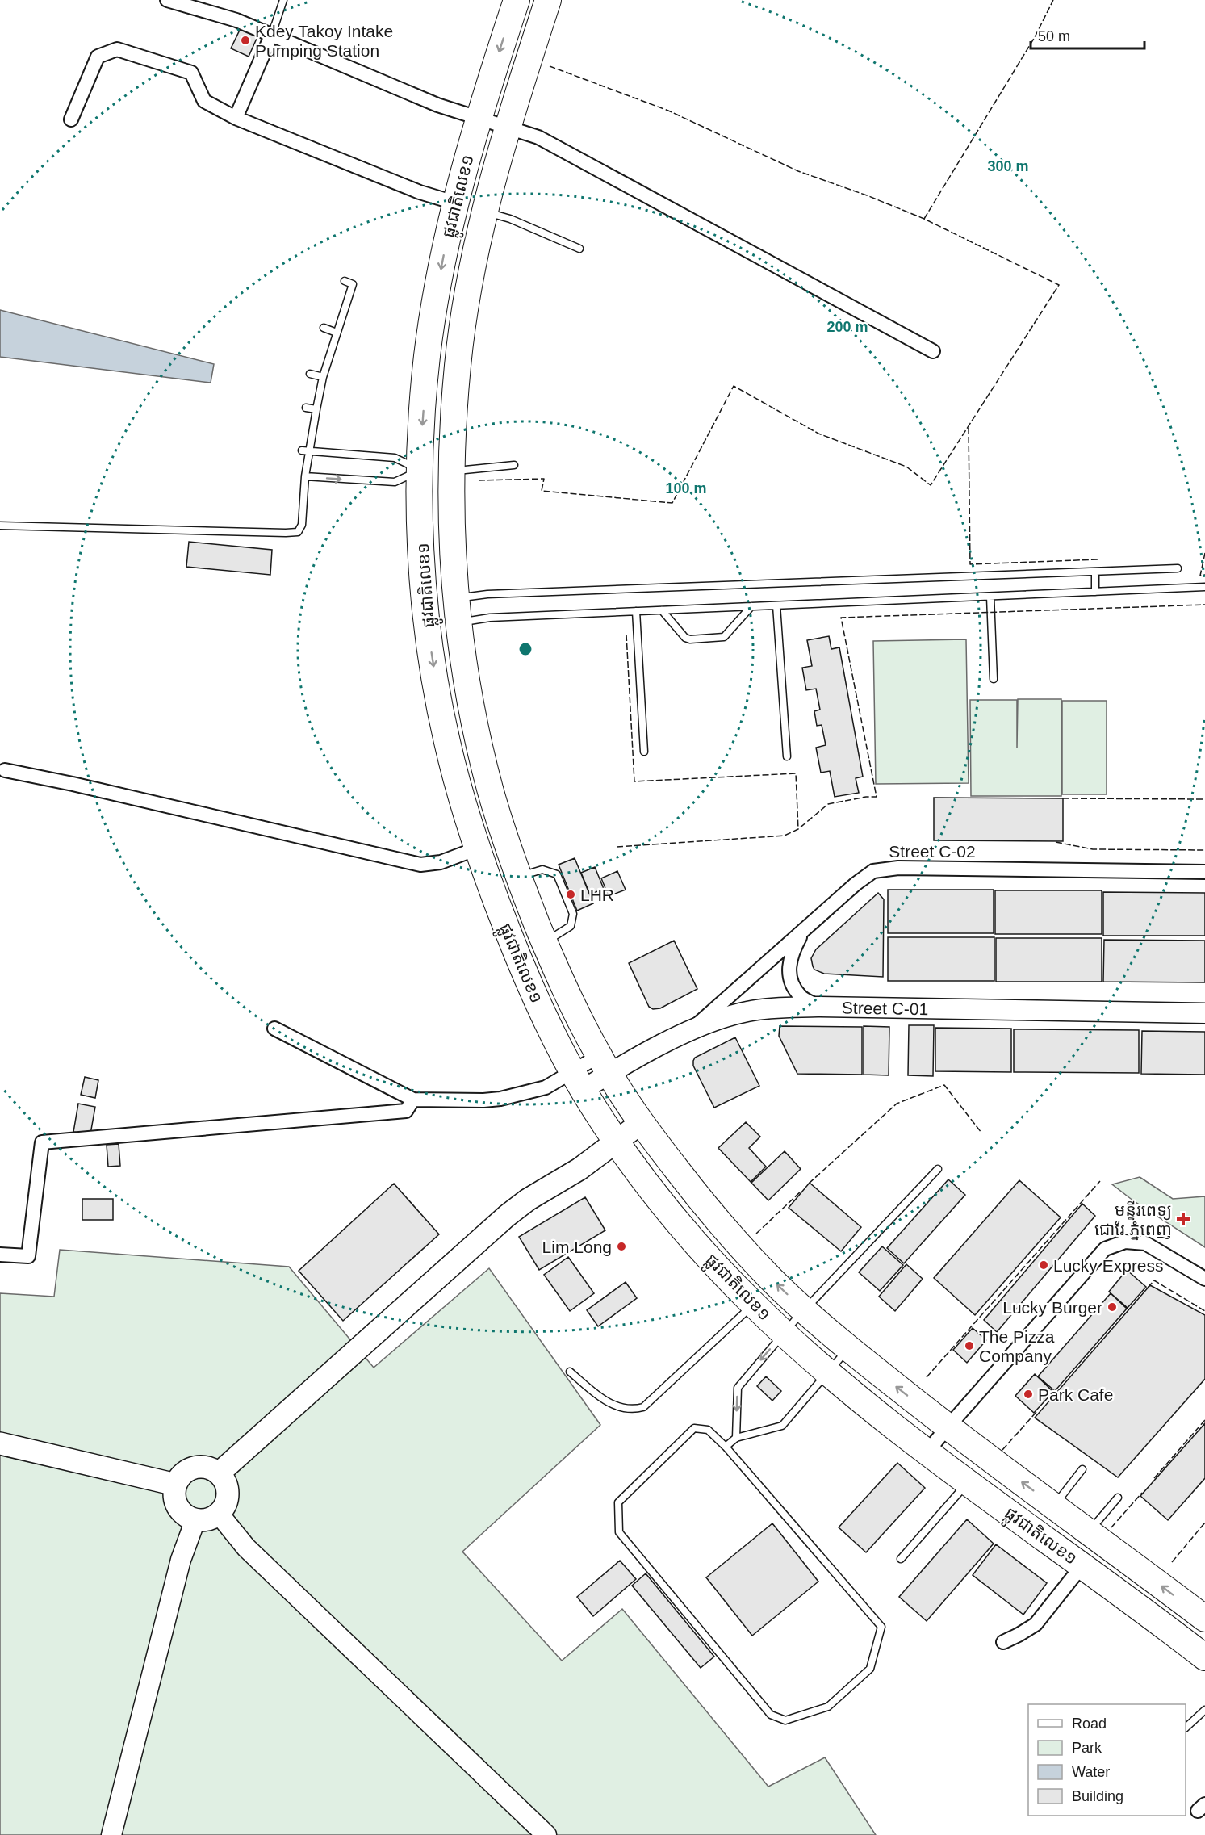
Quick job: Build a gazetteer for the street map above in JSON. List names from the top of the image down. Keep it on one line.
{"streets":{"highway":["ផ្លូវជាតិលេខ១"],"street":["Street C-02","Street C-01"]},"crossings":[["ផ្លូវជាតិលេខ១","Street C-01"],["Street C-02","Street C-01"]],"places":{"other":["Kdey Takoy Intake Pumping Station","LHR","Lim Long","Lucky Express","Lucky Burger","The Pizza Company","Park Cafe"],"health":["មន្ទីរពេទ្យ ជោរែ ភ្នំពេញ"]},"legend":["Road","Park","Water","Building"],"scale_bar":"50 m","rings":["300 m","200 m","100 m"]}
